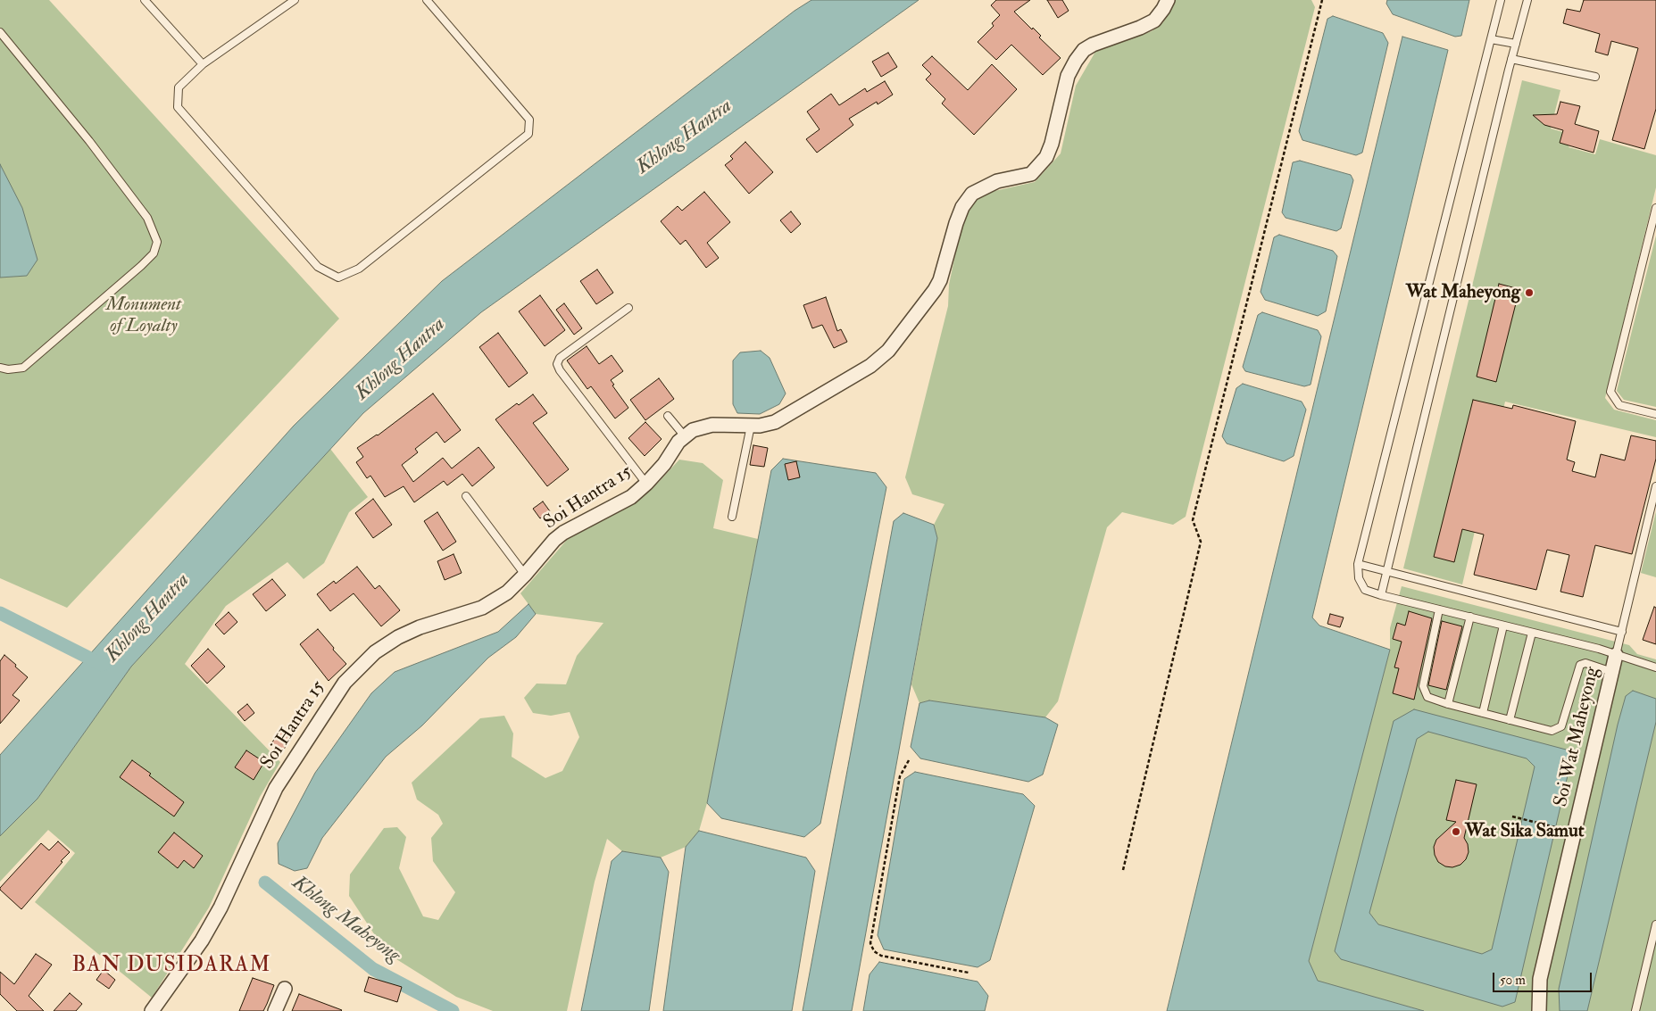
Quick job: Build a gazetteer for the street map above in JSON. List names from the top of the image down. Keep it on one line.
{"streets":{"street":["Soi Hantra 15","Soi Wat Maheyong"]},"districts":["BAN DUSIDARAM"],"water":["Khlong Hantra","Khlong Maheyong"],"parks":["Monument of Loyalty"],"places":["Wat Maheyong","Wat Sika Samut"],"scale_bar":"50 m"}
